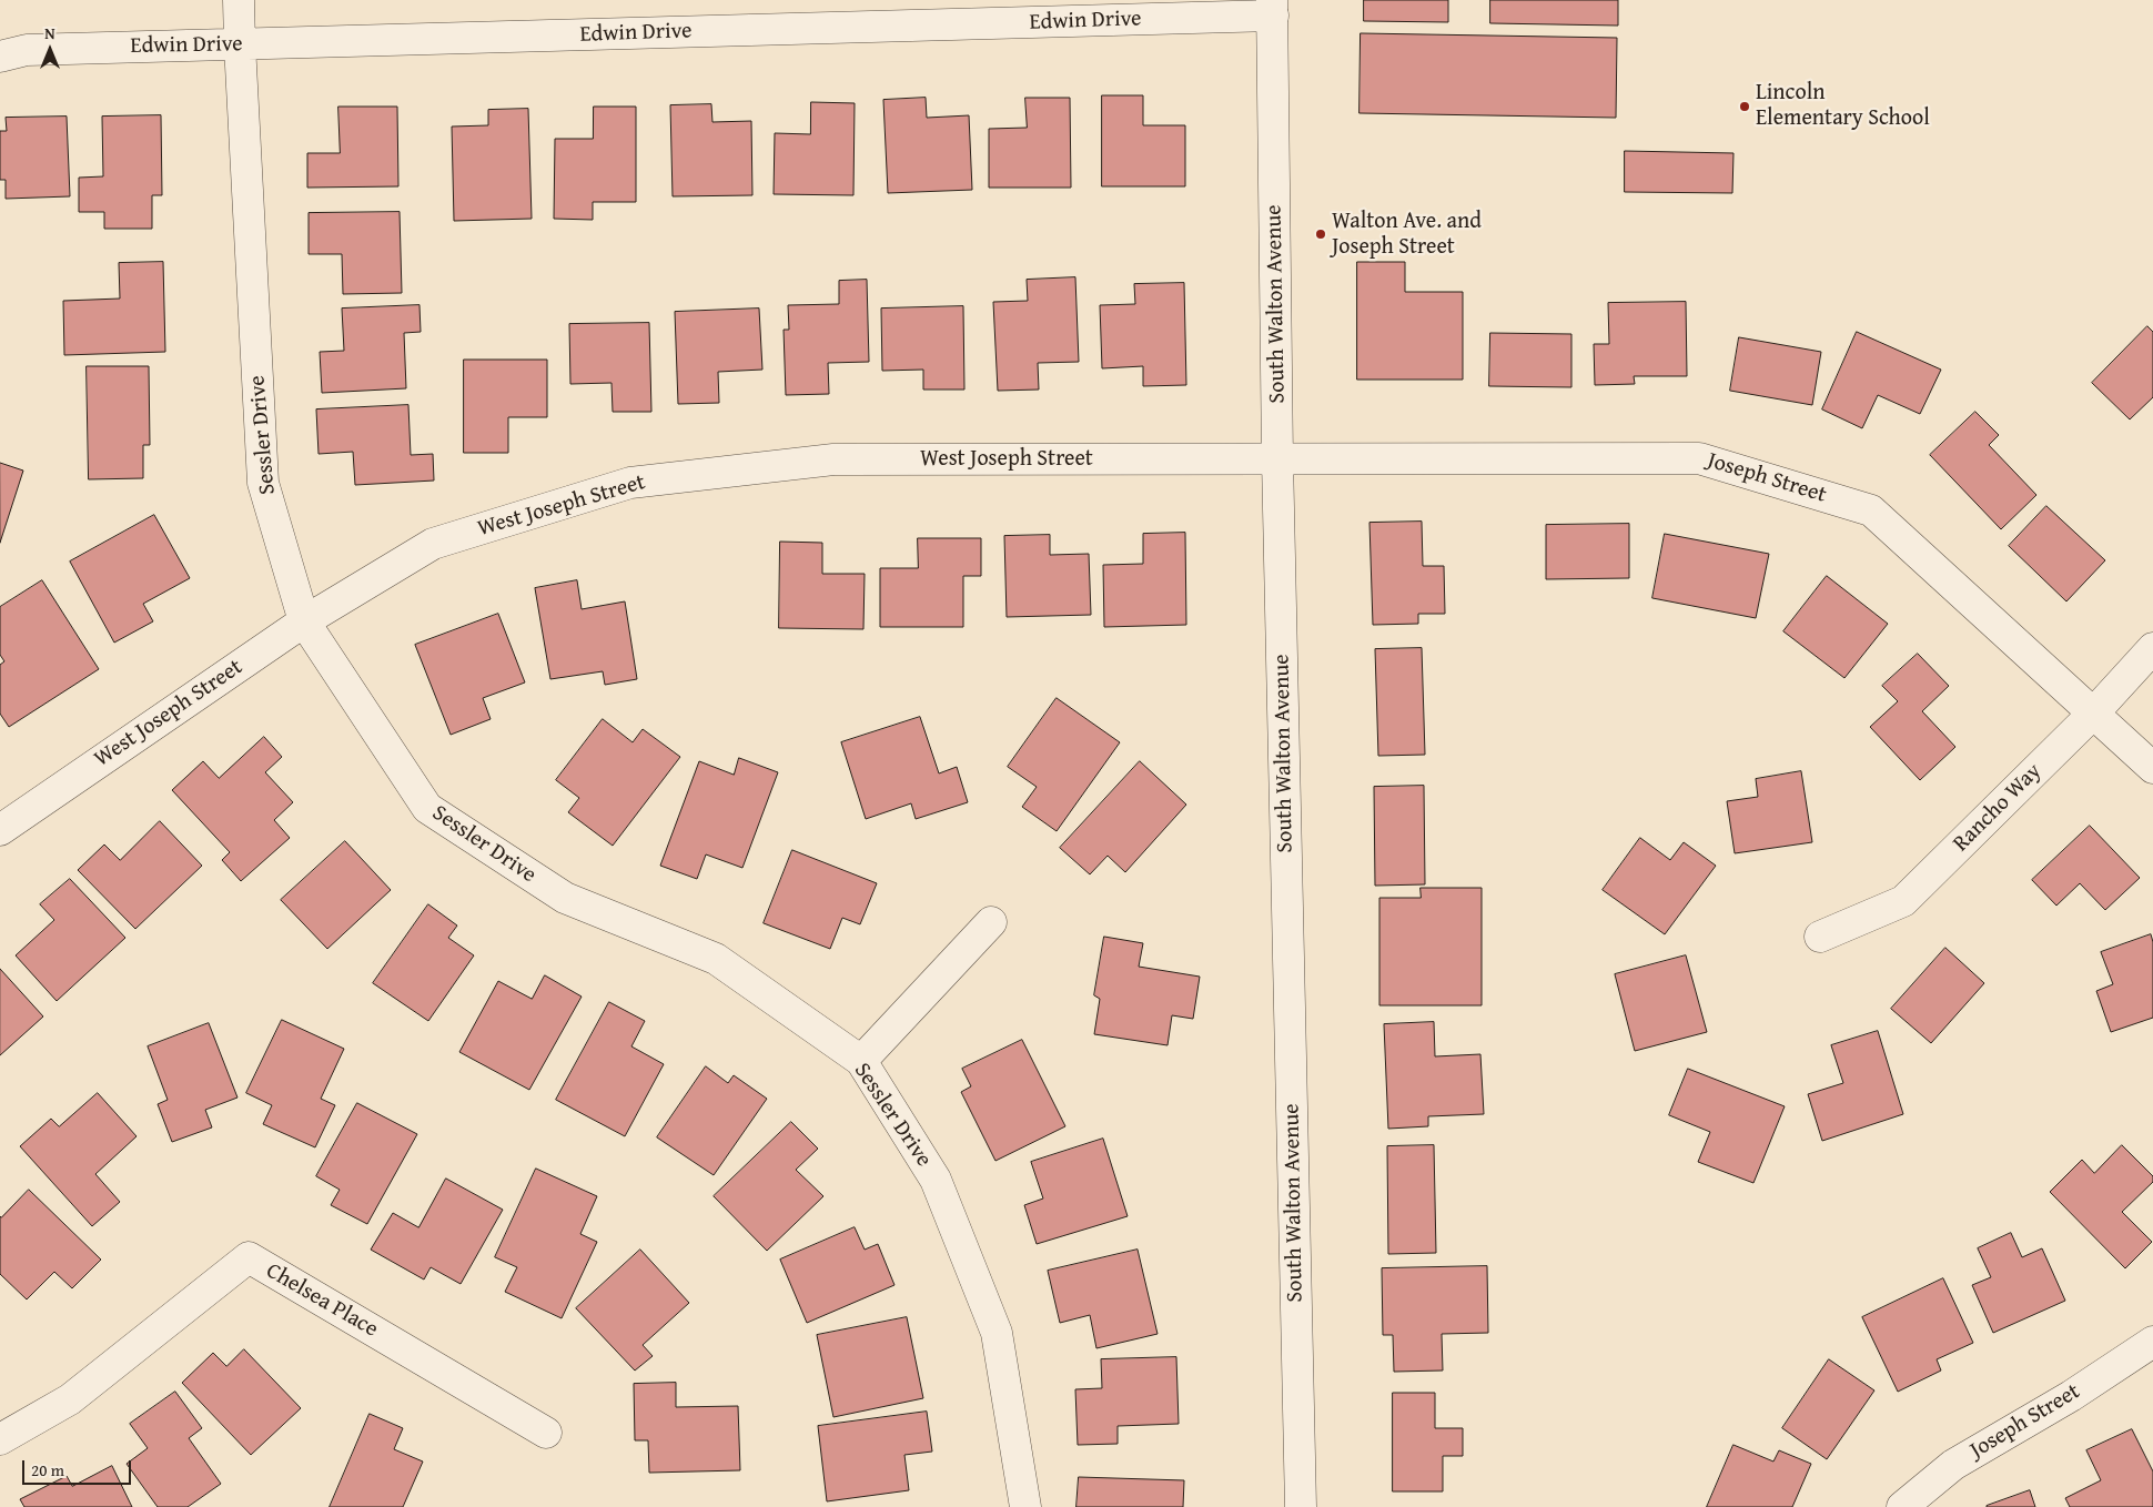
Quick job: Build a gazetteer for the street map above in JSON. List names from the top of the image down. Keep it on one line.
{"streets":{"street":["Edwin Drive","South Walton Avenue","Sessler Drive","West Joseph Street","Joseph Street","Rancho Way","Chelsea Place"]},"crossings":[["Edwin Drive","South Walton Avenue"],["Edwin Drive","Sessler Drive"],["South Walton Avenue","West Joseph Street"],["South Walton Avenue","Joseph Street"],["Sessler Drive","West Joseph Street"],["West Joseph Street","Joseph Street"],["Joseph Street","Rancho Way"]],"places":["Lincoln Elementary School","Walton Ave. and Joseph Street"],"scale_bar":"20 m","north":"top"}
